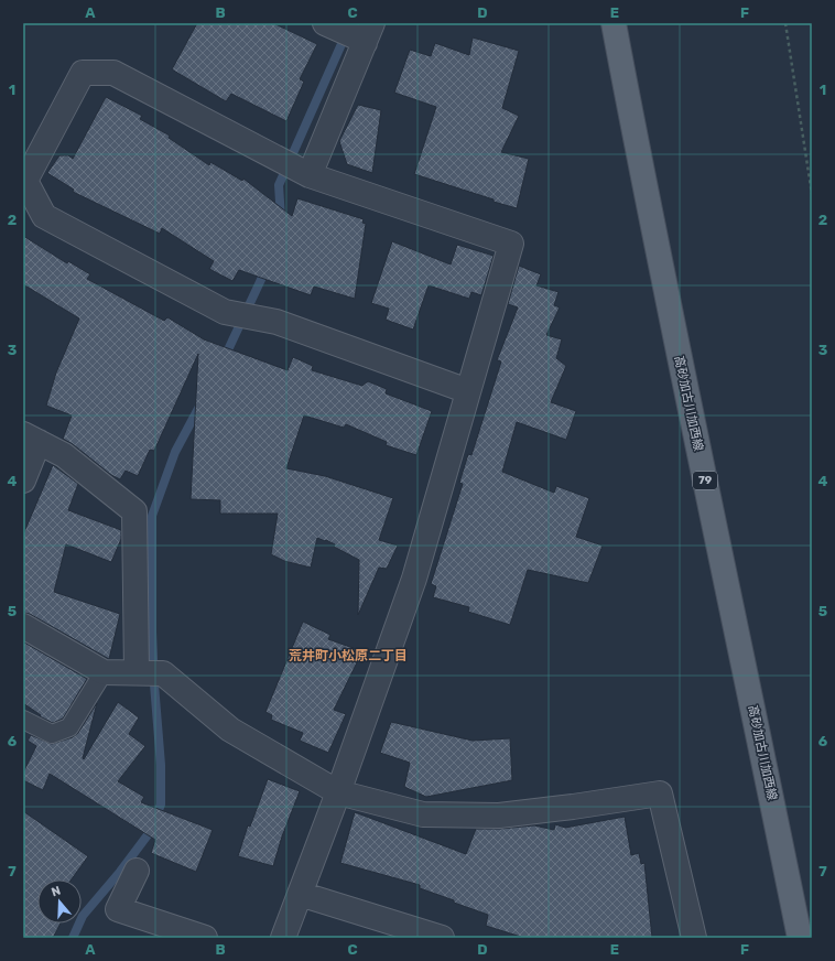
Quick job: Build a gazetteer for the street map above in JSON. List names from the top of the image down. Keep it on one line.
{"streets":{"main road":["高砂加古川加西線","79"]},"districts":["荒井町小松原二丁目"],"north":"top","grid":{"columns":["A","B","C","D","E","F"],"rows":["1","2","3","4","5","6","7"]}}
